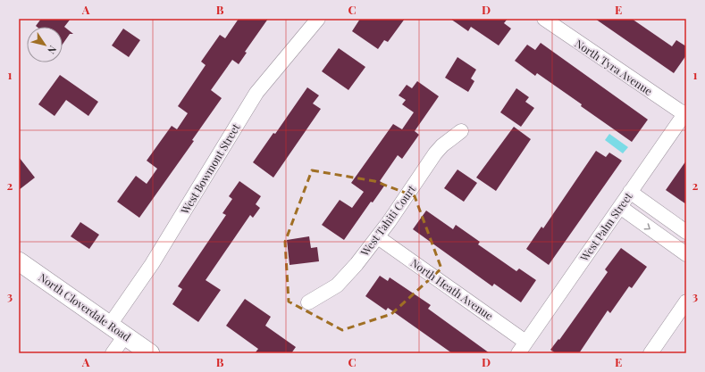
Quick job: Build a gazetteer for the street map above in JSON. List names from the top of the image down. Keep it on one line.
{"streets":{"main road":["North Cloverdale Road"],"street":["North Tyra Avenue","West Bowmont Street","West Tahiti Court","West Palm Street","North Heath Avenue"]},"crossings":[["North Tyra Avenue","West Palm Street"],["West Bowmont Street","North Cloverdale Road"],["West Tahiti Court","North Heath Avenue"],["West Palm Street","North Heath Avenue"]],"north":"bottom right","grid":{"columns":["A","B","C","D","E"],"rows":["1","2","3"]}}
